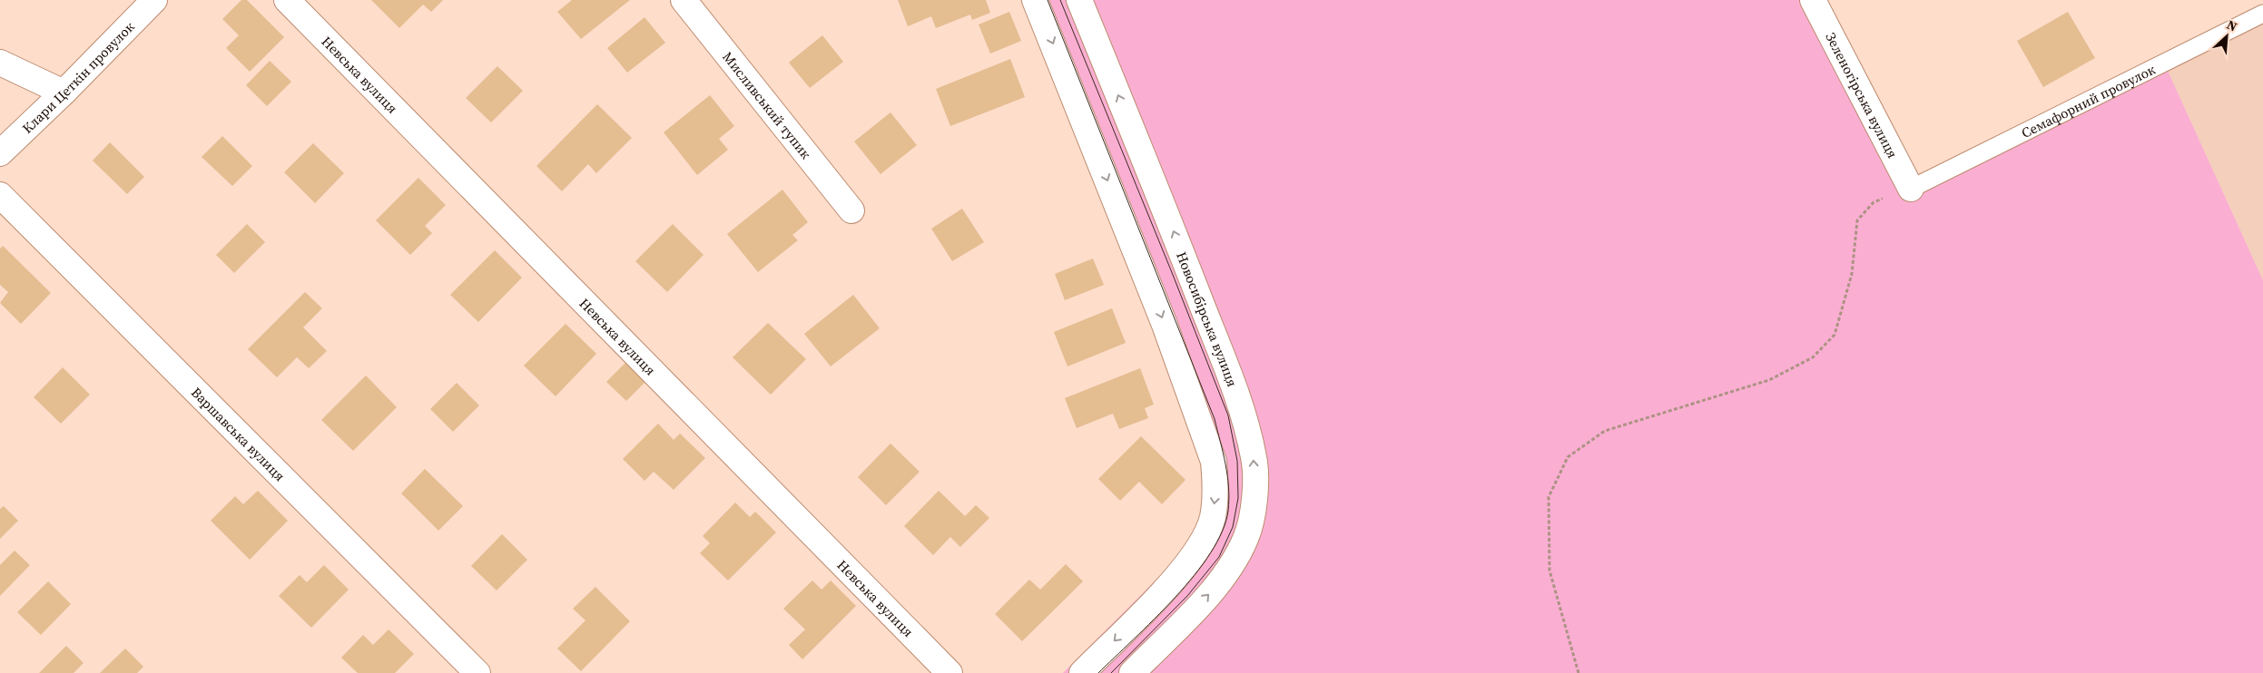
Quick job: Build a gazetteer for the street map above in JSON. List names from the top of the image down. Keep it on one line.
{"streets":{"street":["Невська вулиця","Клари Цеткін провулок","Зеленогірська вулиця","Мисливський тупик","Новосибірська вулиця","Варшавська вулиця"],"lane":["Семафорний провулок"]},"crossings":[["Зеленогірська вулиця","Семафорний провулок"]],"one_way":["Новосибірська вулиця"],"north":"top right"}
